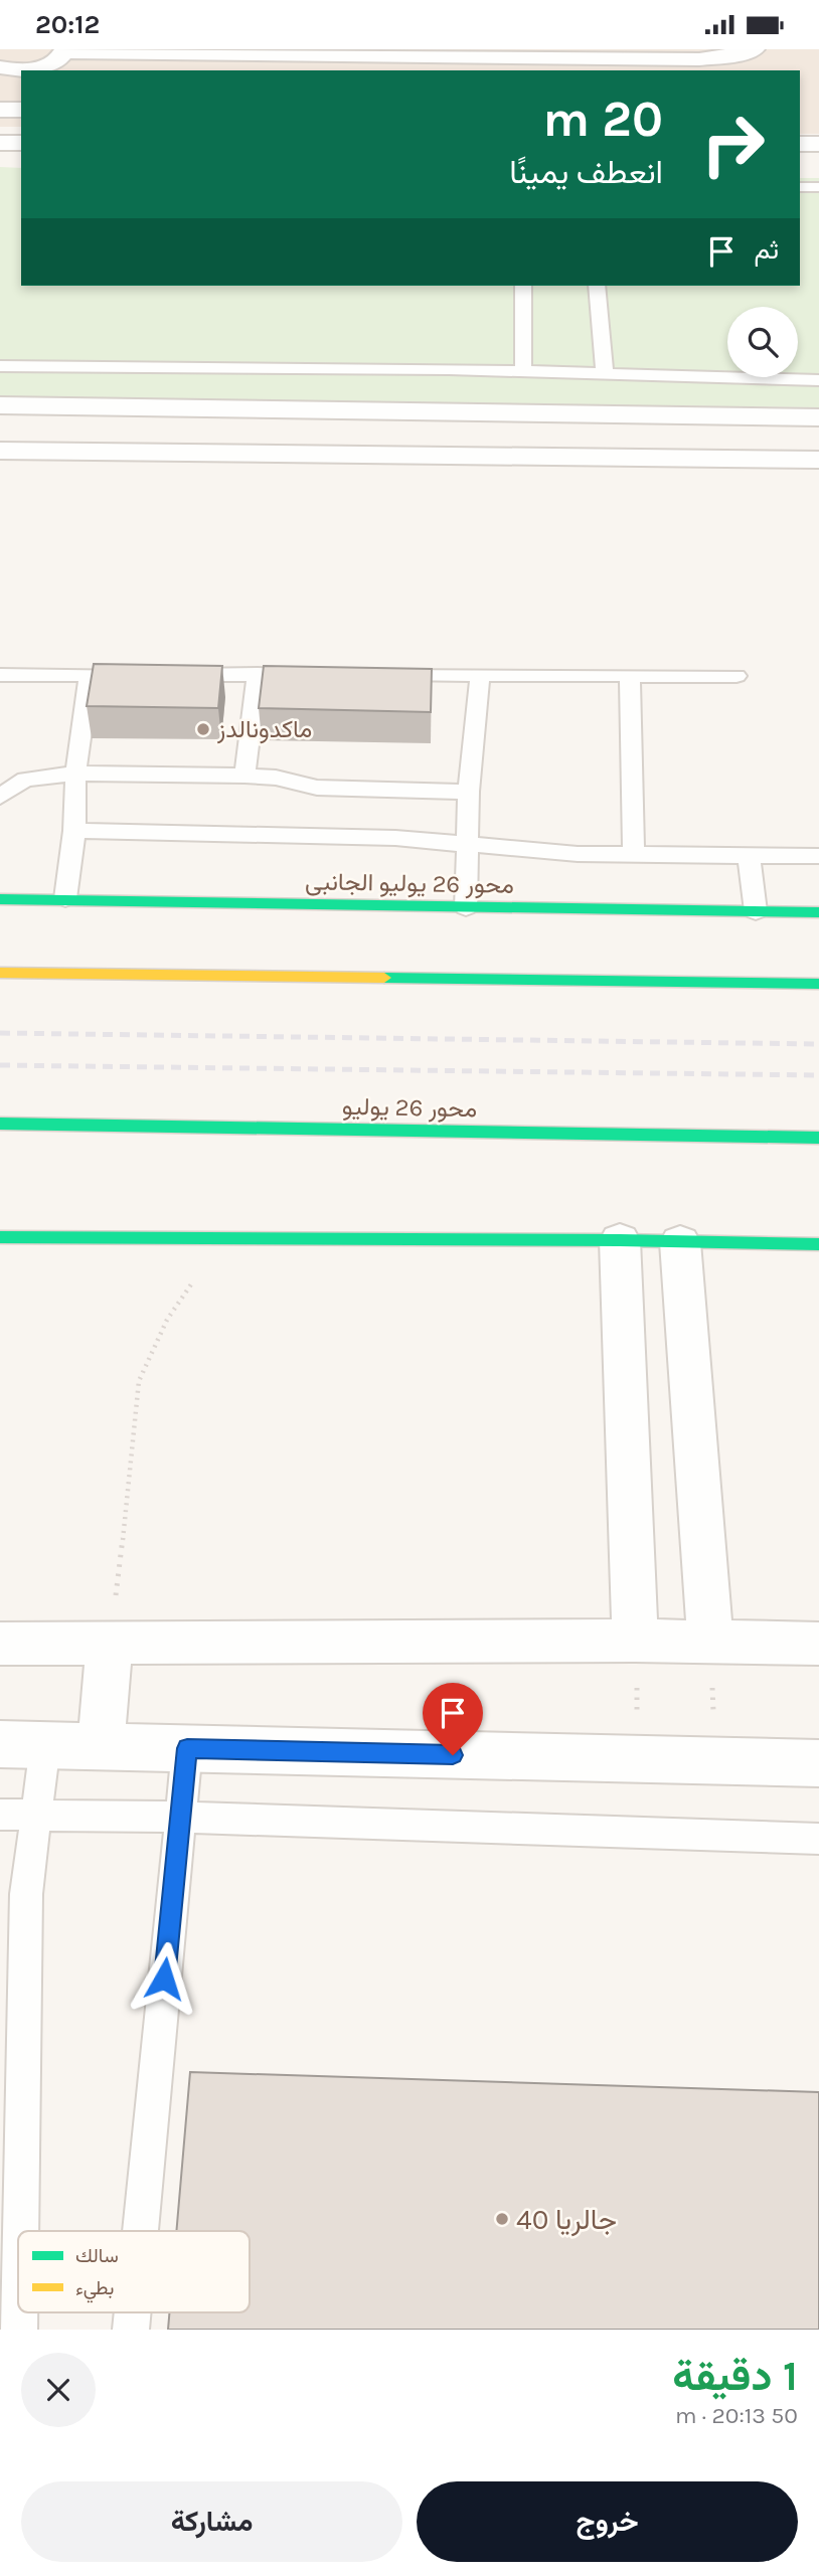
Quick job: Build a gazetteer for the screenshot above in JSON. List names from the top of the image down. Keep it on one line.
{"streets":{"main road":["محور 26 يوليو الجانبى","محور 26 يوليو"]},"places":["ماكدونالدز","جالريا 40"],"legend":["سالك","بطيء"],"page":{"status":"20:12","turn":["20 m","انعطف يمينًا"],"then":"ثم","heading":["1 دقيقة","50 m · 20:13"],"buttons":["خروج","مشاركة"]}}
